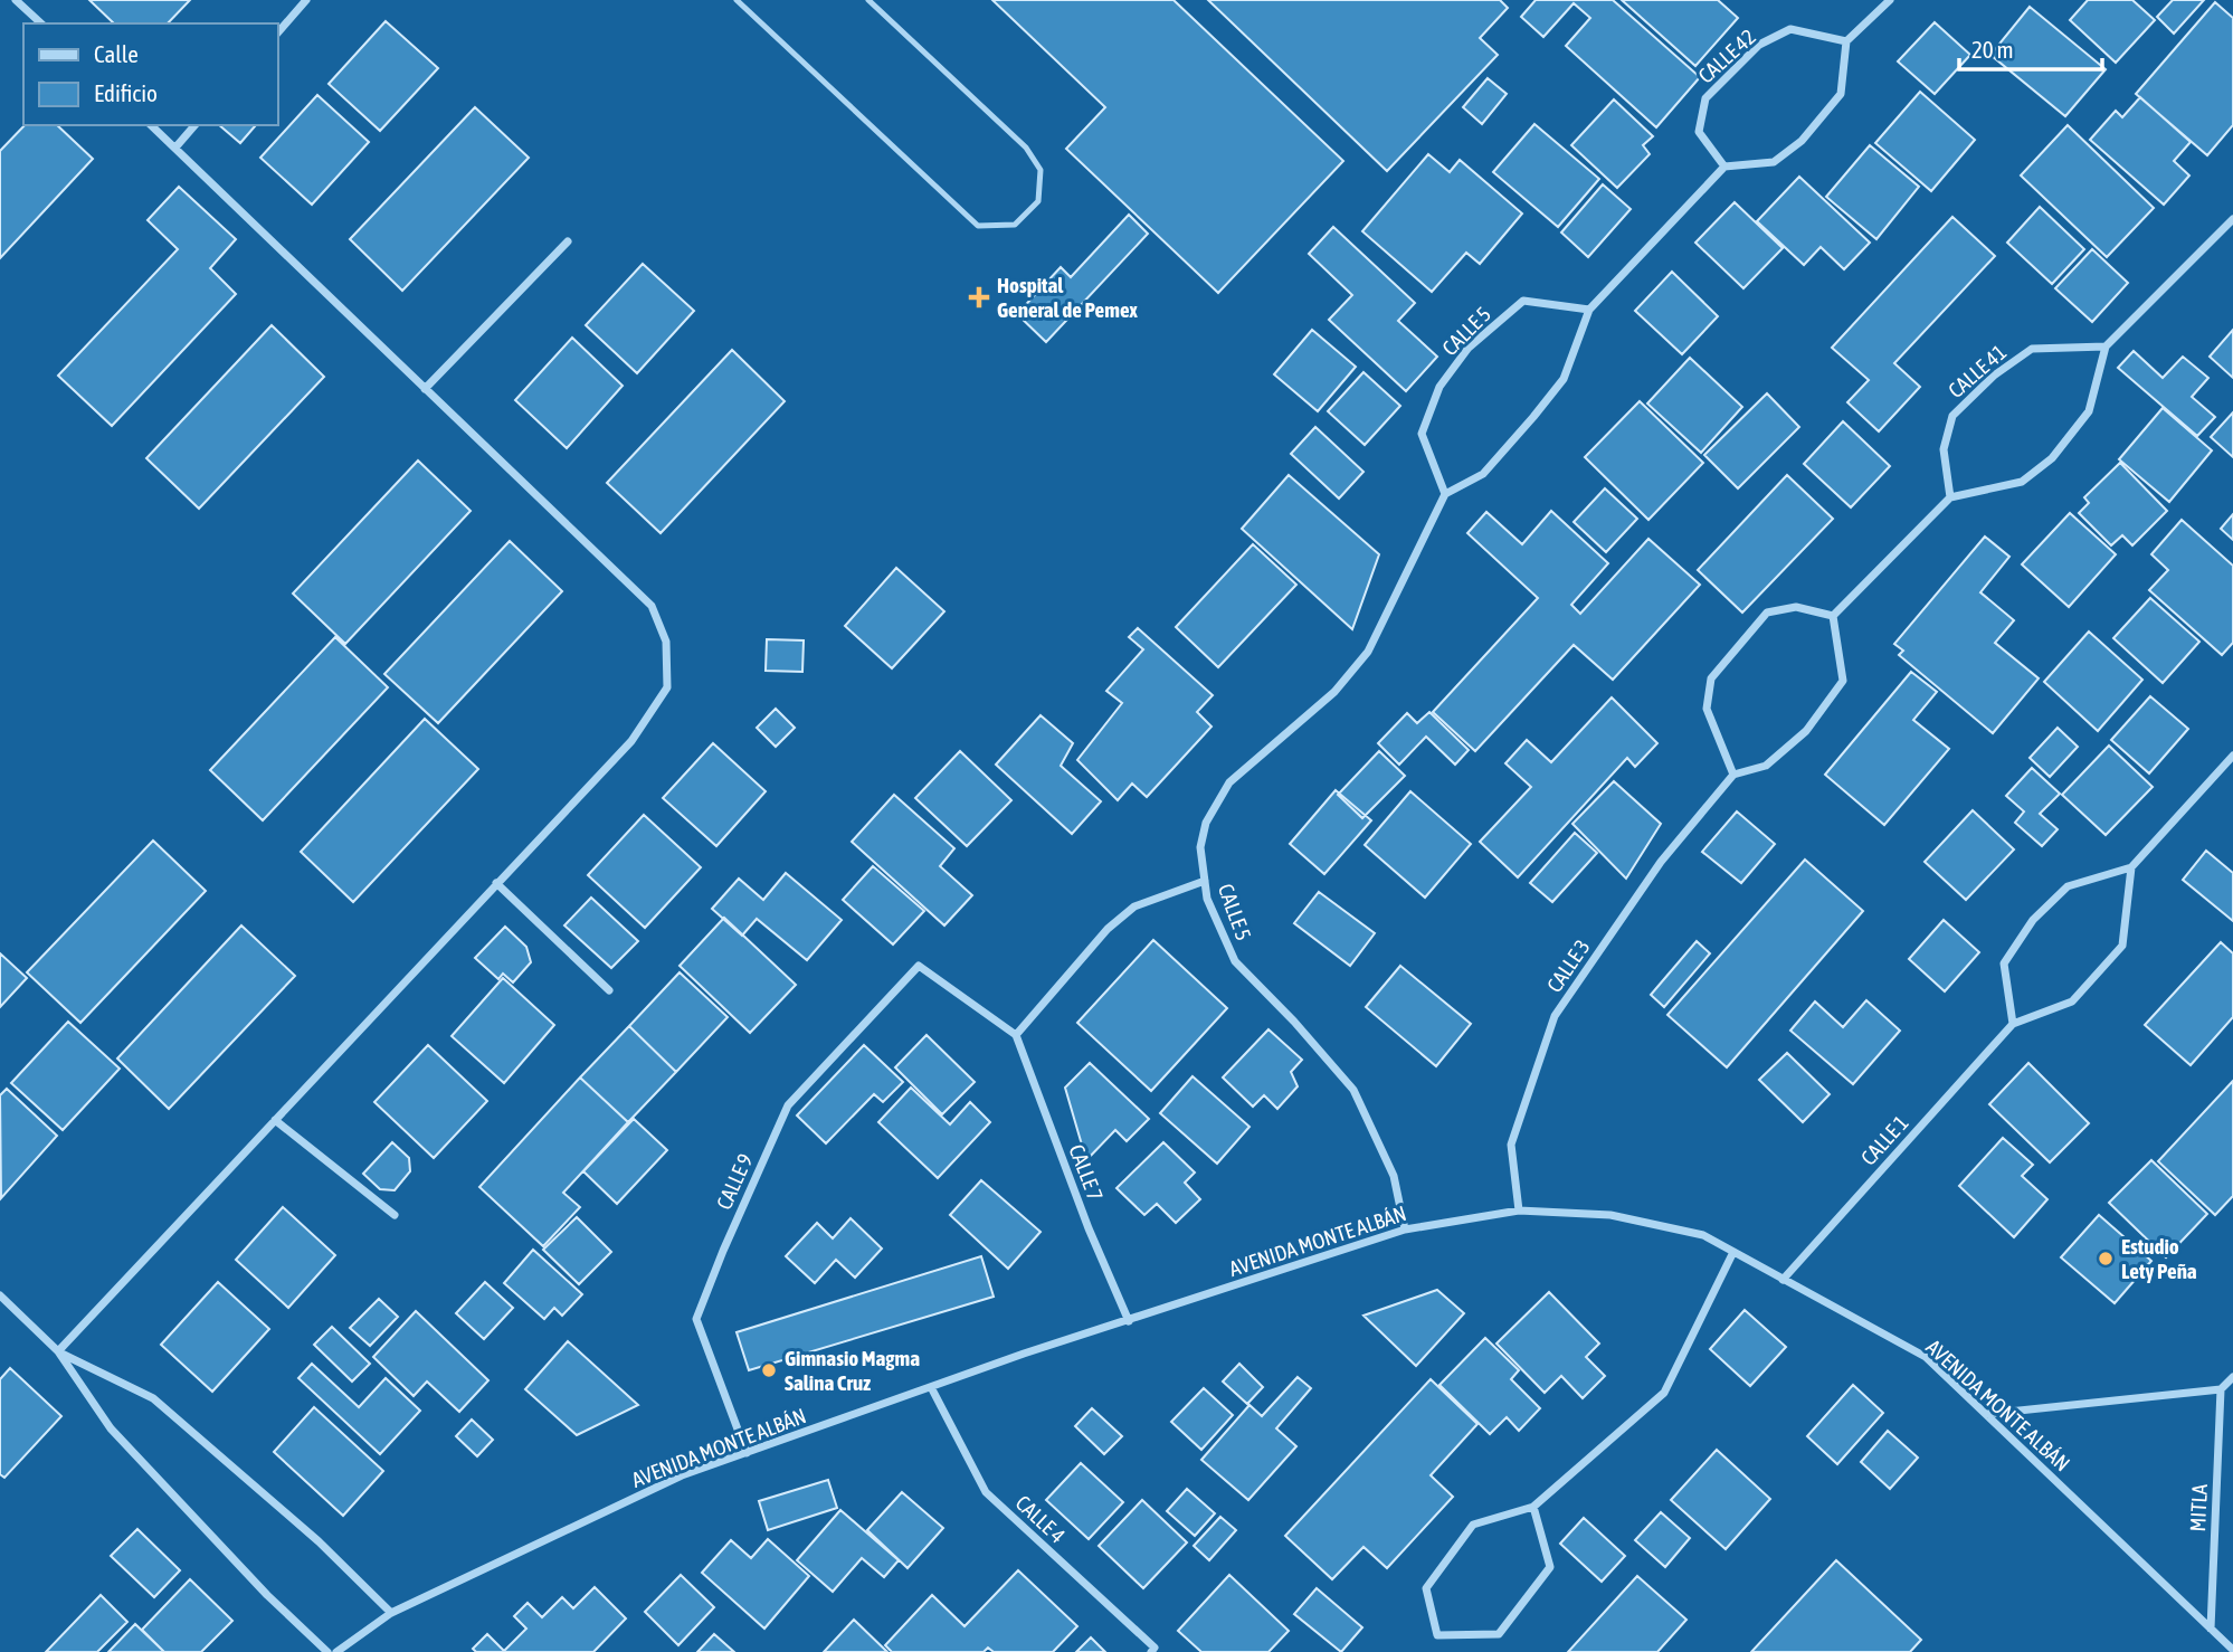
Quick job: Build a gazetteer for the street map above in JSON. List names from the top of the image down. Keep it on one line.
{"streets":{"street":["CALLE 42","CALLE 5","CALLE 41","CALLE 3","CALLE 1","CALLE 7","CALLE 9","AVENIDA MONTE ALBÁN","MITLA","CALLE 4"]},"crossings":[["CALLE 5","AVENIDA MONTE ALBÁN"],["CALLE 3","AVENIDA MONTE ALBÁN"],["CALLE 1","AVENIDA MONTE ALBÁN"],["CALLE 7","CALLE 9"],["CALLE 7","AVENIDA MONTE ALBÁN"],["CALLE 9","AVENIDA MONTE ALBÁN"],["AVENIDA MONTE ALBÁN","MITLA"],["AVENIDA MONTE ALBÁN","CALLE 4"]],"places":{"health":["Hospital General de Pemex"],"other":["Estudio Lety Peña","Gimnasio Magma Salina Cruz"]},"legend":["Calle","Edificio"],"scale_bar":"20 m"}
